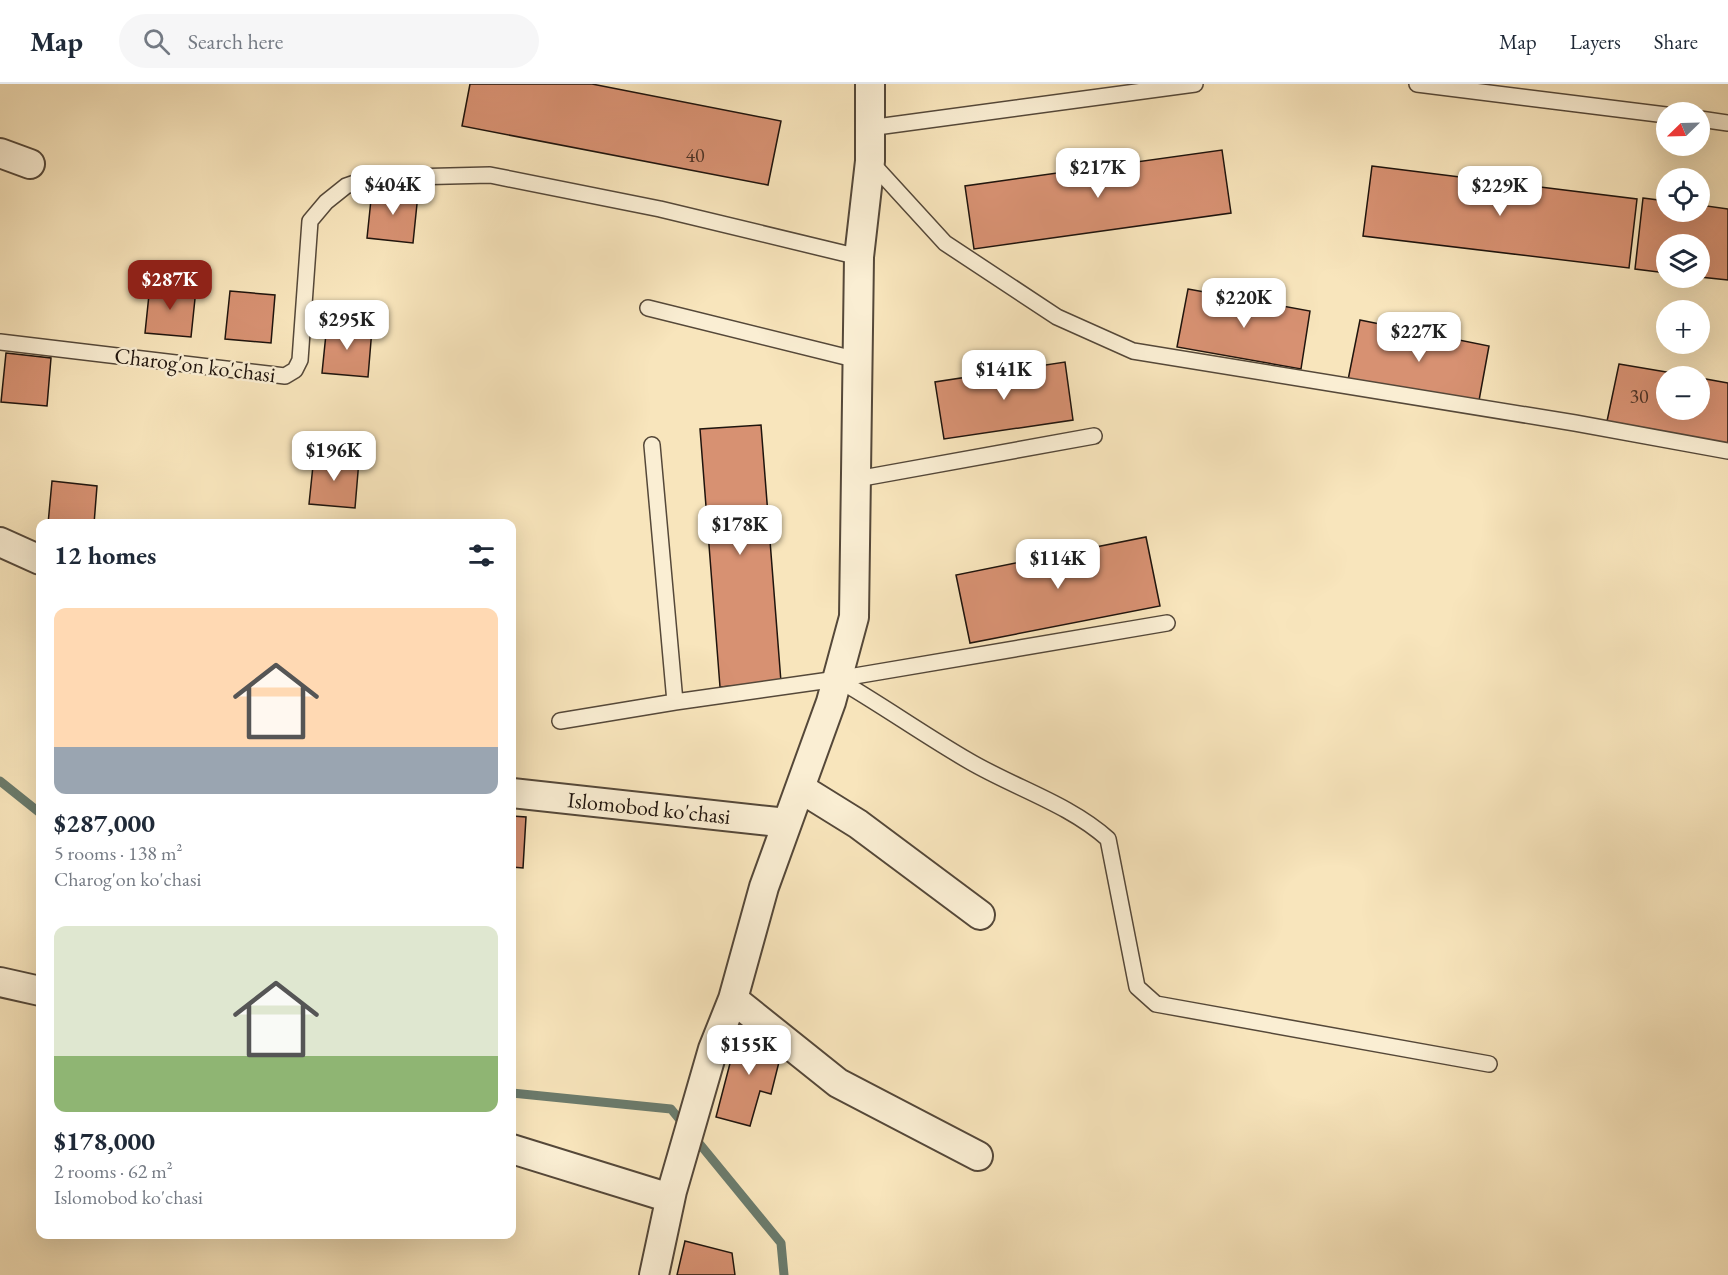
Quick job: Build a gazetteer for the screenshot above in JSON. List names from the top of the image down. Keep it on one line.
{"streets":{"street":["Islomobod ko'chasi"],"lane":["Charog'on ko'chasi"]},"house_numbers":["40","30"],"north":"bottom left","page":{"header":"Map","search":"Search here","nav":["Map","Layers","Share"],"map_buttons":["+","−"],"price":["$217K","$404K","$229K","$287K","$220K","$295K","$227K","$141K","$196K","$178K","$114K","$155K"],"heading":"12 homes","list":[{"name":"$287,000","note":"5 rooms · 138 m² · Charog'on ko'chasi"},{"name":"$178,000","note":"2 rooms · 62 m² · Islomobod ko'chasi"}]}}
